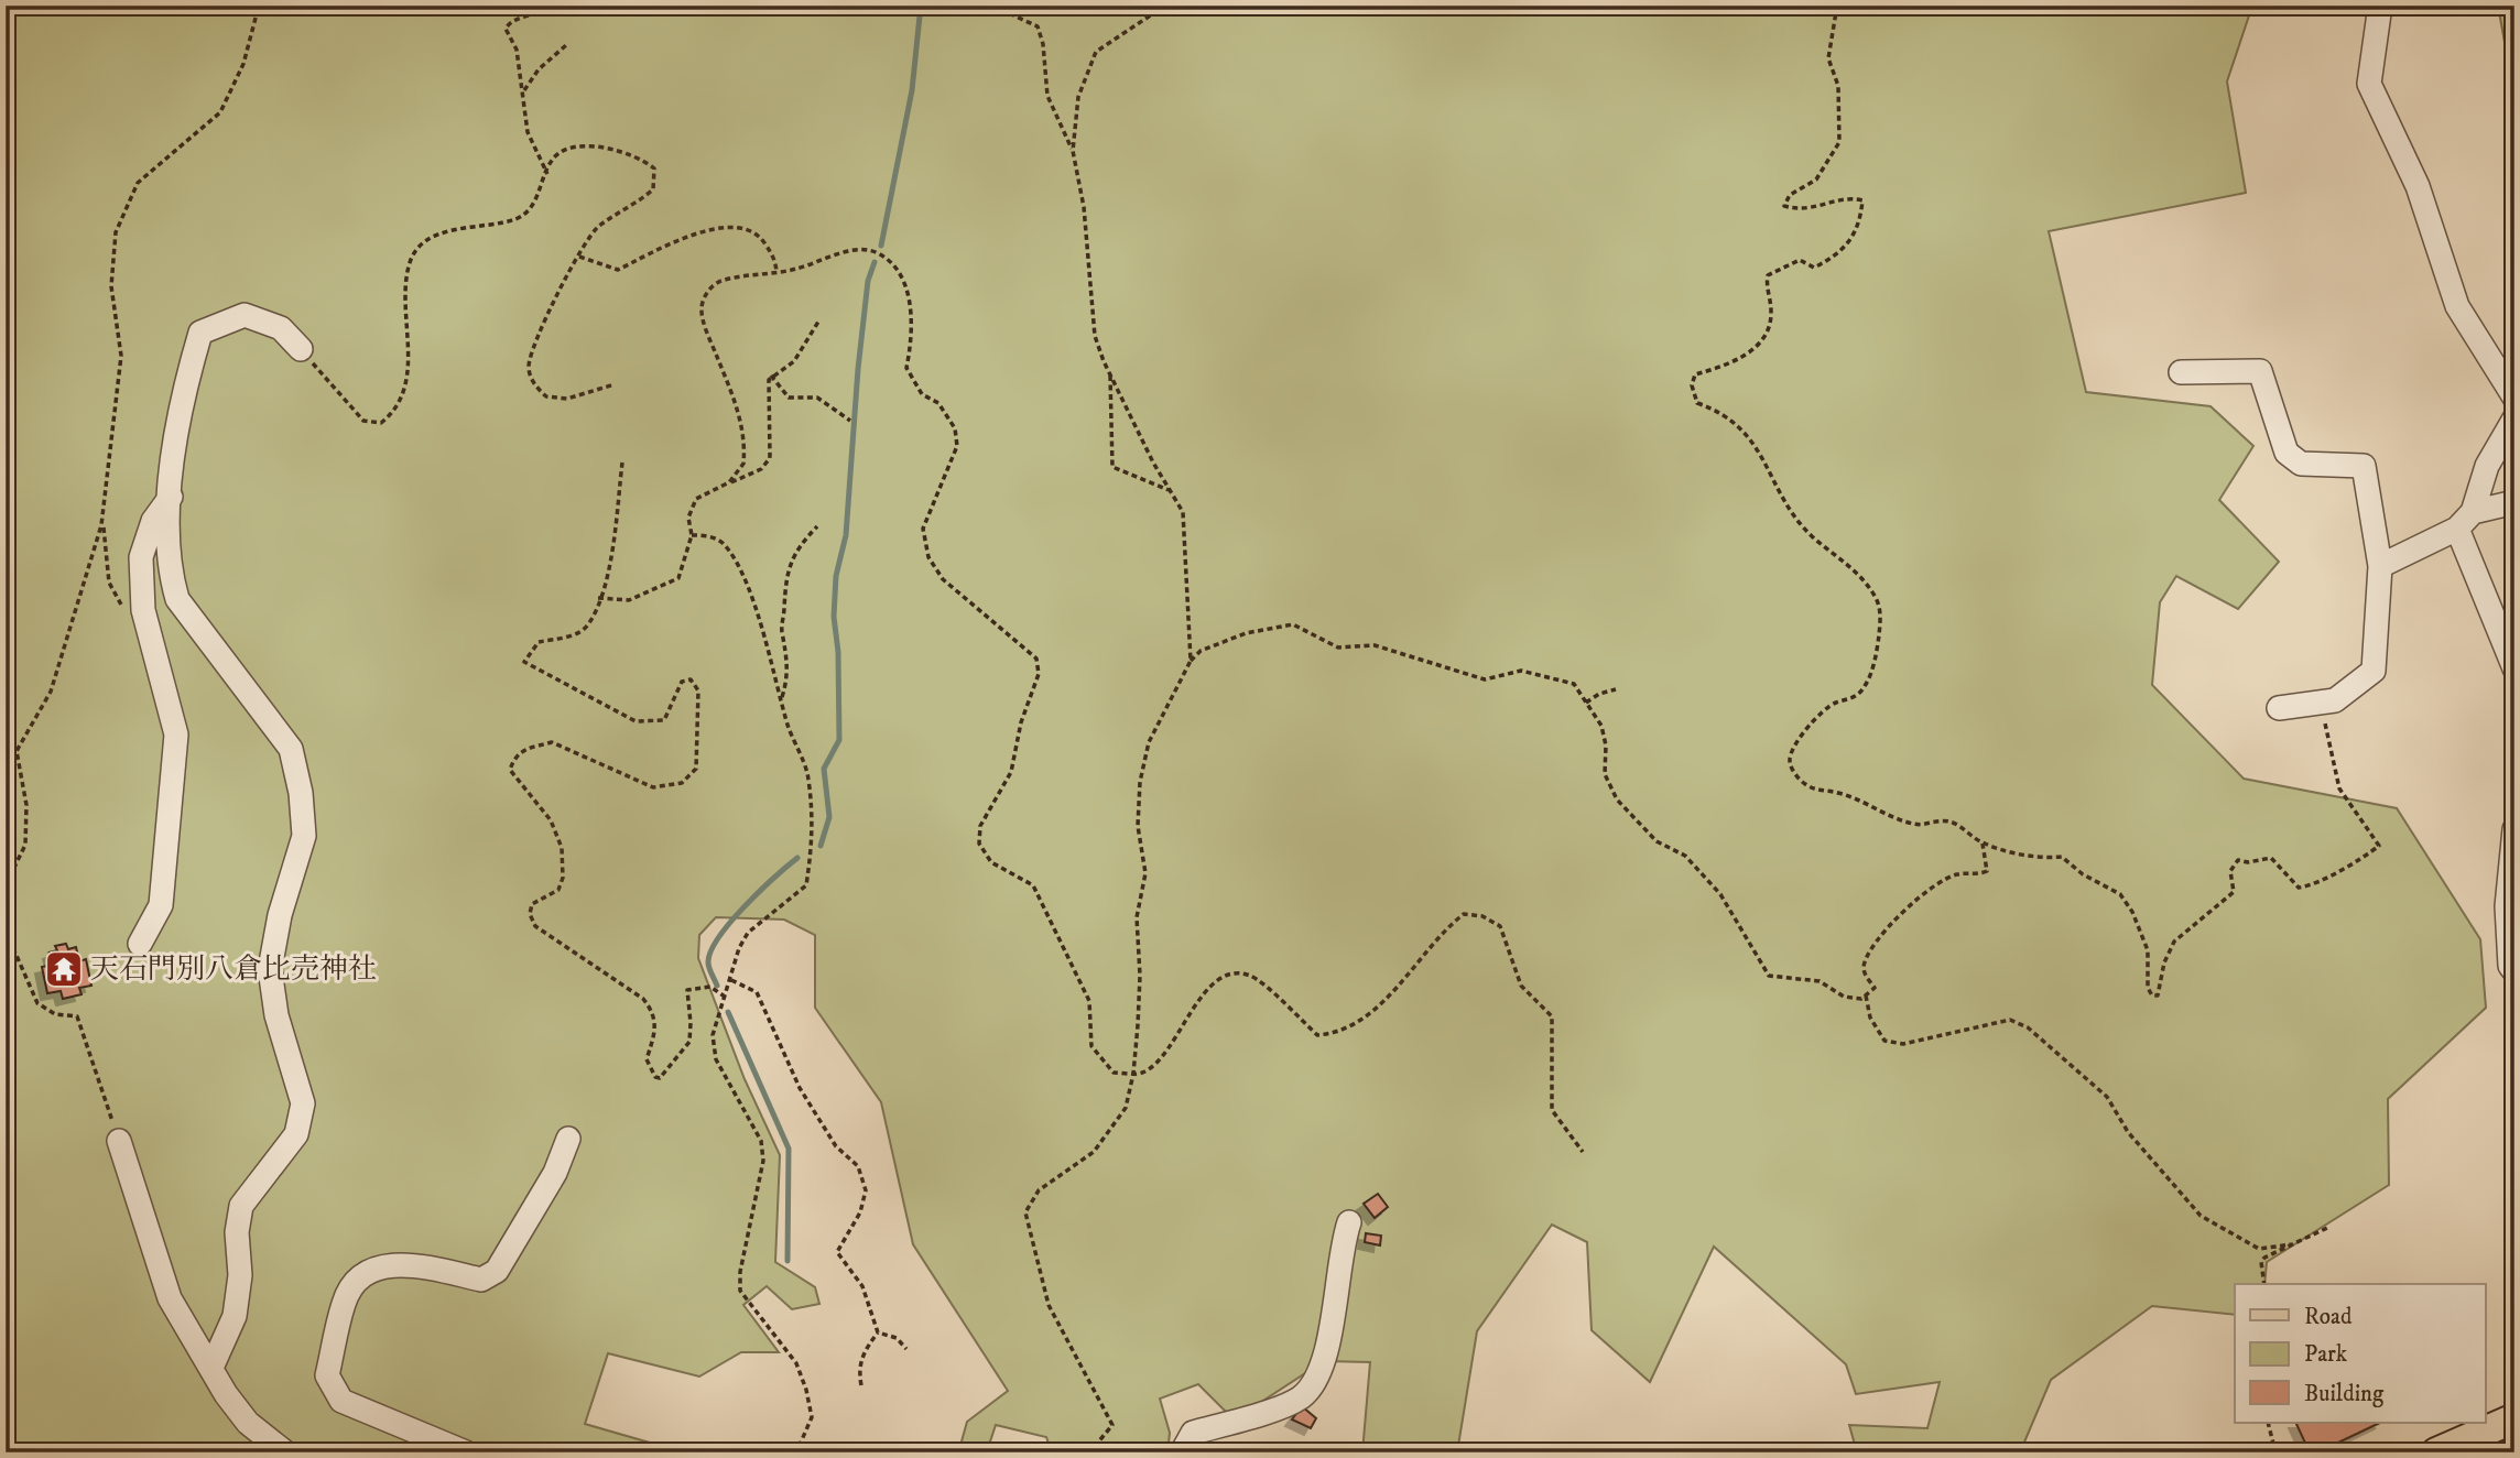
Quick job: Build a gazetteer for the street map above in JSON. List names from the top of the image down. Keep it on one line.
{"places":{"temple":["天石門別八倉比売神社"]},"legend":["Road","Park","Building"]}
